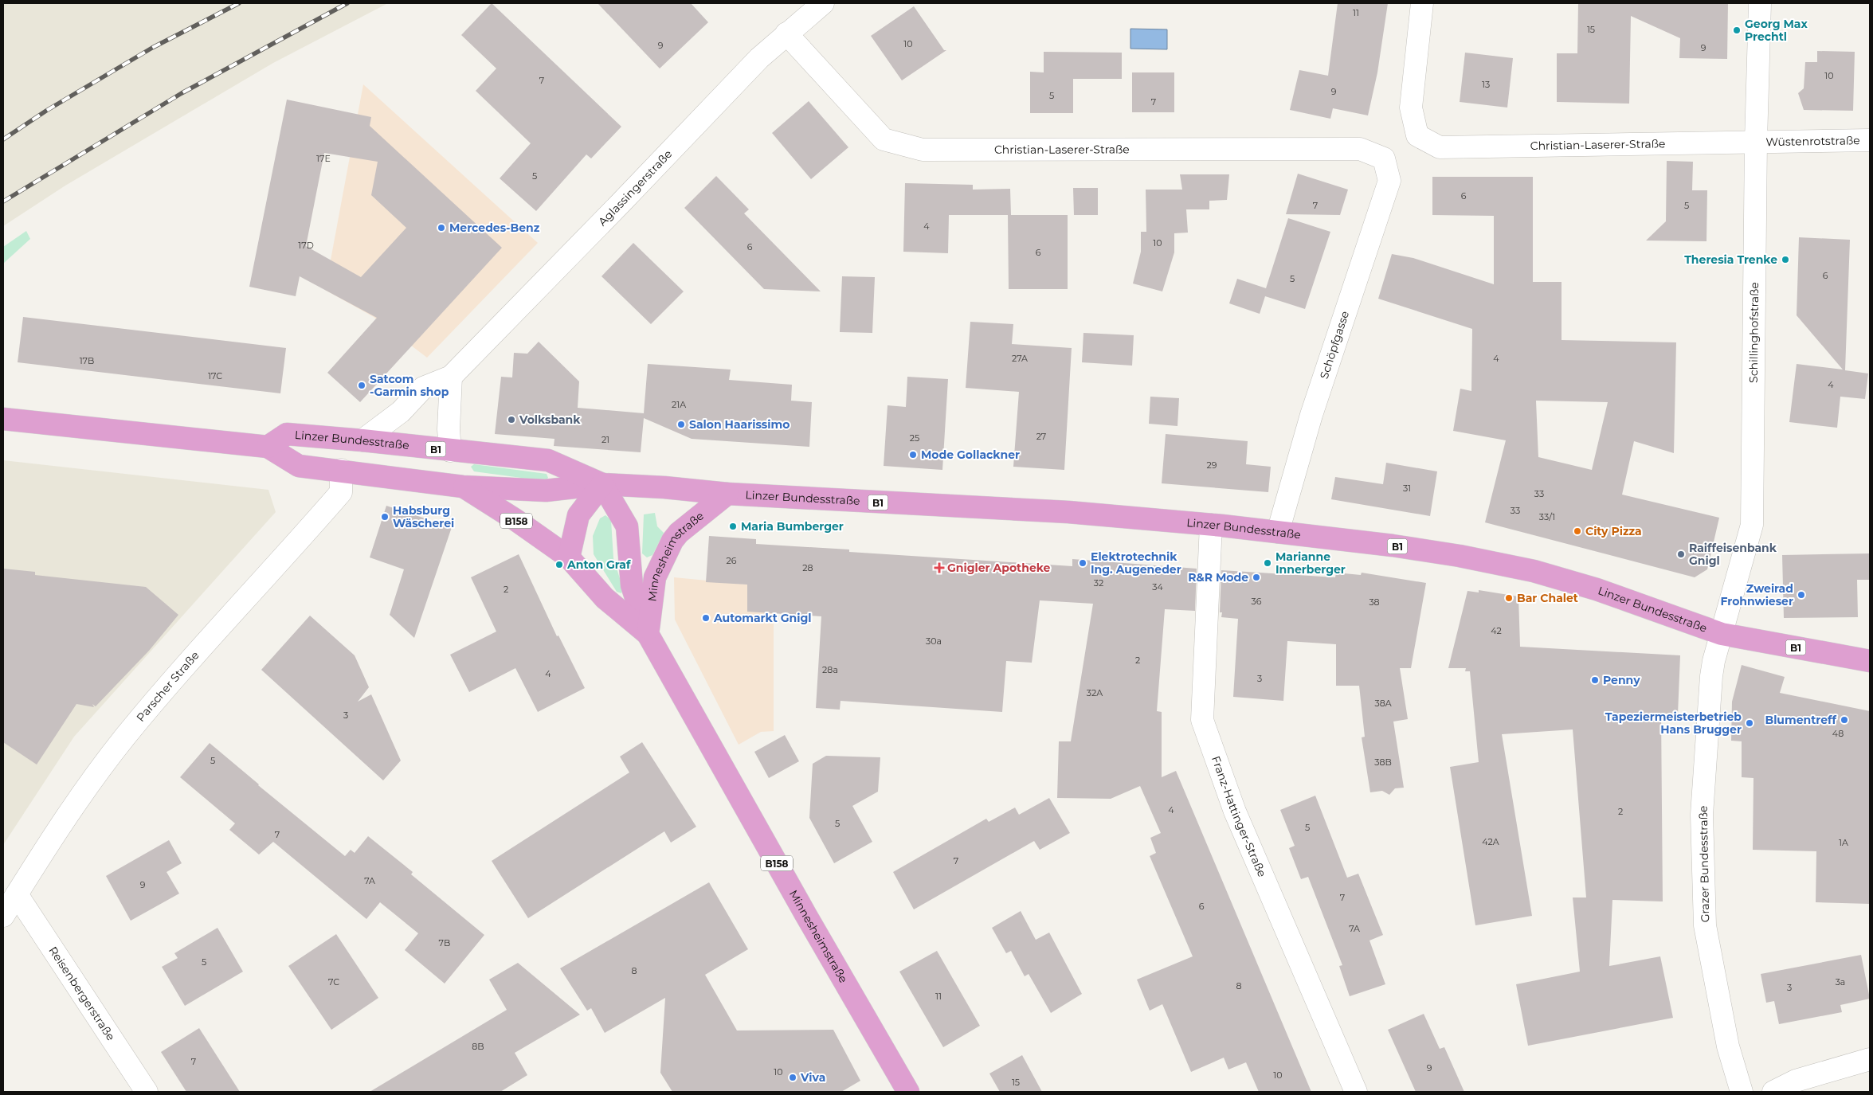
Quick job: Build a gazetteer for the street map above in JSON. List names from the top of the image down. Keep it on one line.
{"streets":{"main road":["Linzer Bundesstraße","B1","B158","Minnesheimstraße"],"street":["Wüstenrotstraße","Christian-Laserer-Straße","Aglassingerstraße","Schillinghofstraße","Schöpfgasse","Parscher Straße","Franz-Hattinger-Straße","Grazer Bundesstraße","Reisenbergerstraße"]},"crossings":[["Wüstenrotstraße","Christian-Laserer-Straße"],["Wüstenrotstraße","Schillinghofstraße"],["Christian-Laserer-Straße","Aglassingerstraße"],["Christian-Laserer-Straße","Schillinghofstraße"],["Christian-Laserer-Straße","Schöpfgasse"],["Aglassingerstraße","Linzer Bundesstraße"],["Schillinghofstraße","Linzer Bundesstraße"],["Schillinghofstraße","Grazer Bundesstraße"],["Schöpfgasse","Linzer Bundesstraße"],["Linzer Bundesstraße","Minnesheimstraße"],["Linzer Bundesstraße","Parscher Straße"],["Linzer Bundesstraße","Franz-Hattinger-Straße"],["Linzer Bundesstraße","Grazer Bundesstraße"],["Parscher Straße","Reisenbergerstraße"]],"places":{"other":["Georg Max Prechtl","Mercedes-Benz","Theresia Trenke","Satcom -Garmin shop","Volksbank","Salon Haarissimo","Mode Gollackner","Habsburg Wäscherei","Maria Bumberger","City Pizza","Raiffeisenbank Gnigl","Elektrotechnik Ing. Augeneder","Marianne Innerberger","Anton Graf","R&R Mode","Zweirad Frohnwieser","Bar Chalet","Automarkt Gnigl","Penny","Blumentreff","Tapeziermeisterbetrieb Hans Brugger","Viva"],"health":["Gnigler Apotheke"]},"house_numbers":["11","15","10","9","9","10","7","13","9","5","7","17E","5","6","7","5","4","10","17D","6","6","6","5","27A","4","17B","17C","4","21A","27","25","21","29","31","33","33","33/1","26","28","32","34","2","36","38","42","30a","2","28a","4","3","32A","38A","3","48","5","38B","4","2","5","5","7","42A","1A","7","7A","9","7","6","7A","7B","5","8","7C","3a","8","3","11","8B","7","9","10","10","15"]}
